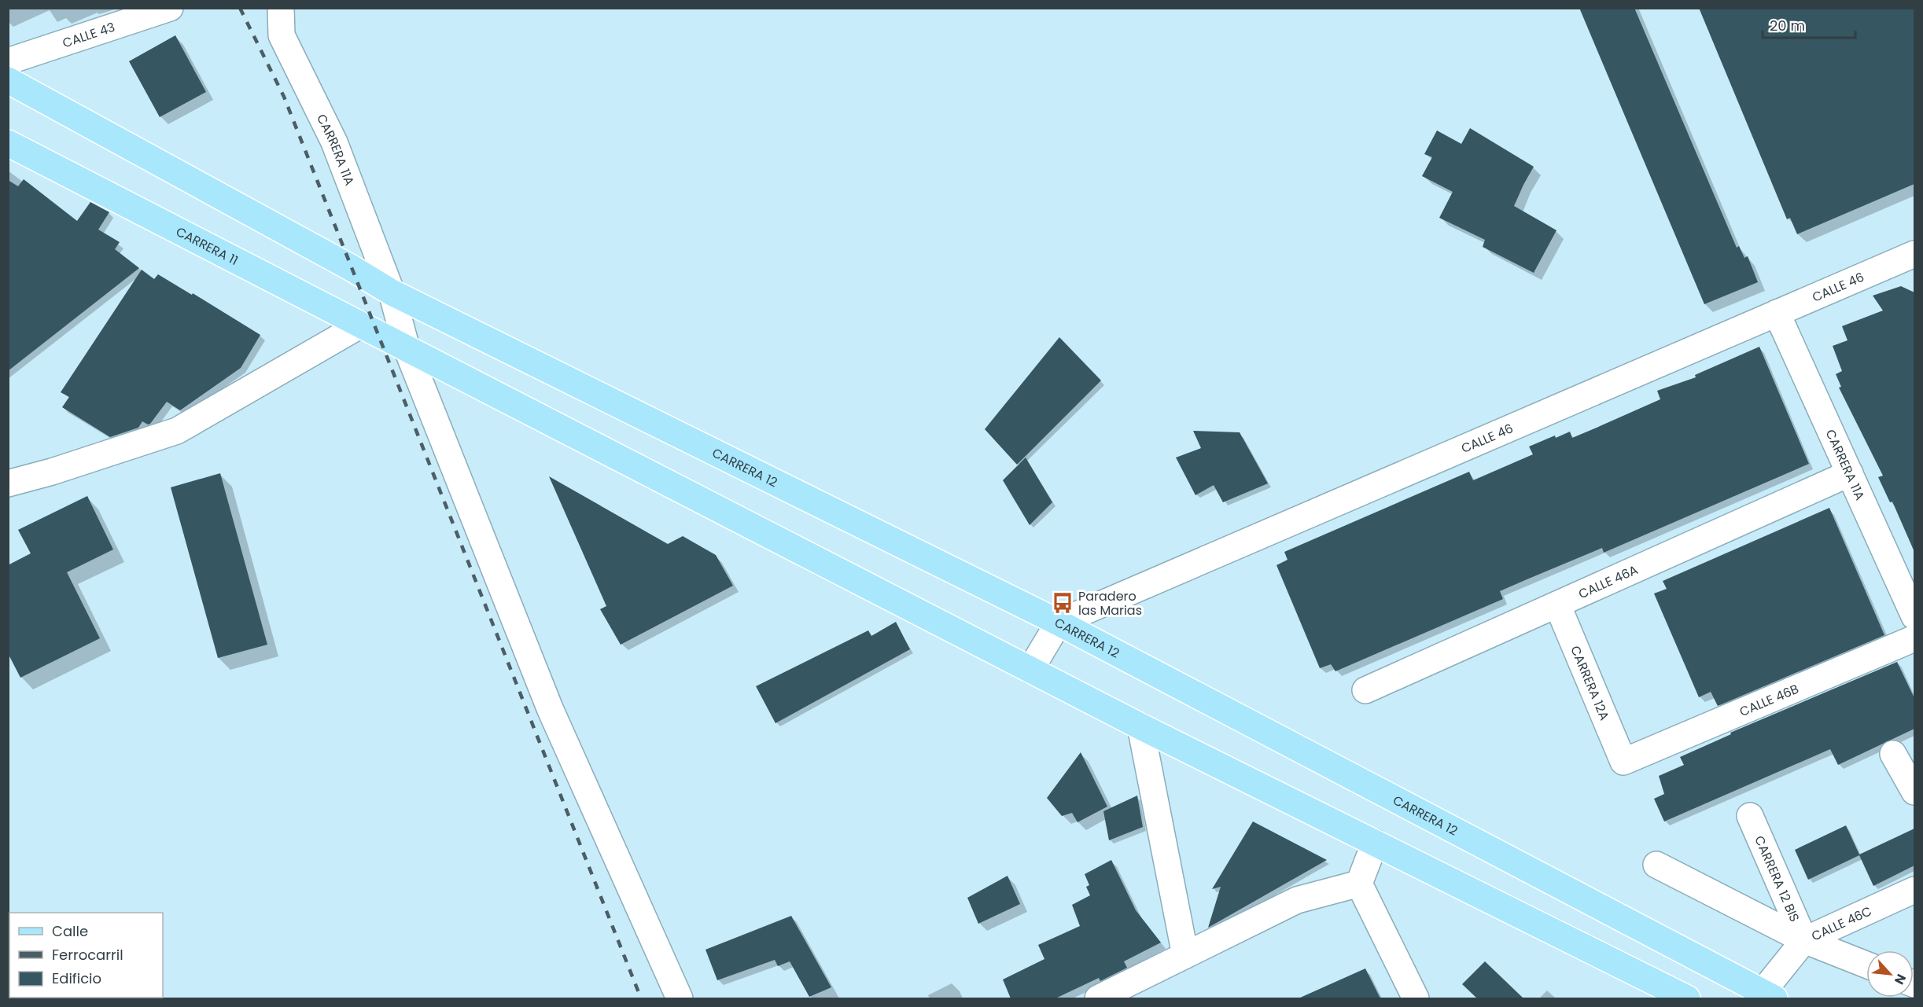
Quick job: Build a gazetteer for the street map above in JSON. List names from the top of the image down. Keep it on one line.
{"streets":{"main road":["CARRERA 11","CARRERA 12"],"street":["CALLE 43","CARRERA 11A","CALLE 46","CALLE 46A","CARRERA 12A","CALLE 46B","CARRERA 12 BIS","CALLE 46C"]},"crossings":[["CARRERA 11A","CARRERA 11"],["CARRERA 11A","CALLE 46"],["CARRERA 11A","CARRERA 12"],["CARRERA 11A","CALLE 46A"],["CALLE 46","CARRERA 12"],["CARRERA 12","CALLE 46C"],["CALLE 46A","CARRERA 12A"],["CARRERA 12A","CALLE 46B"],["CARRERA 12 BIS","CALLE 46C"]],"places":{"bus stop":["Paradero las Marias"]},"legend":["Calle","Ferrocarril","Edificio"],"scale_bar":"20 m","north":"bottom right"}
